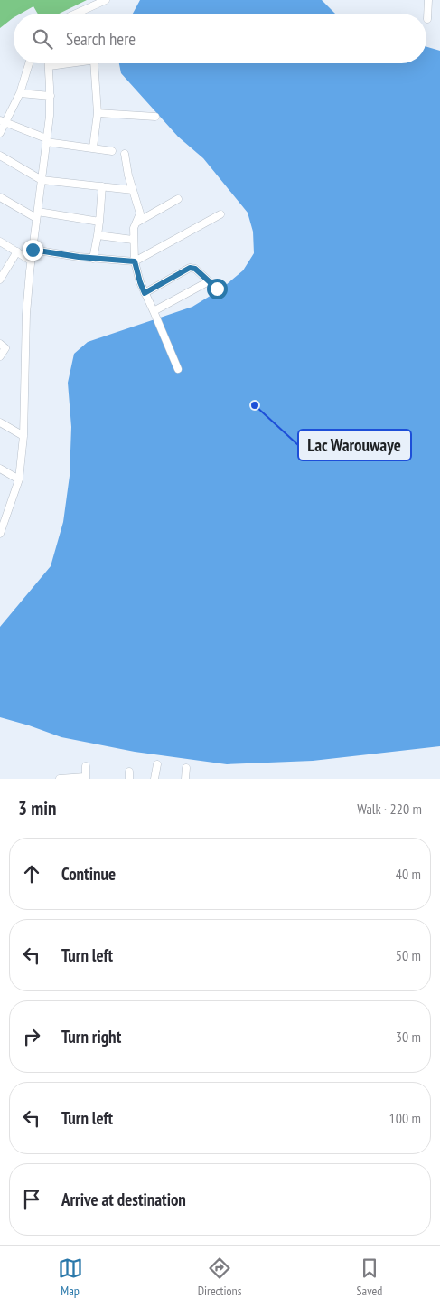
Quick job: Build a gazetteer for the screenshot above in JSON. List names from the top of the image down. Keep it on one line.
{"places":["Lac Warouwaye"],"page":{"search":"Search here","heading":["3 min","Walk · 220 m"],"list":[["Continue","40 m"],["Turn left","50 m"],["Turn right","30 m"],["Turn left","100 m"],"Arrive at destination"],"nav":["Map","Directions","Saved"]}}
